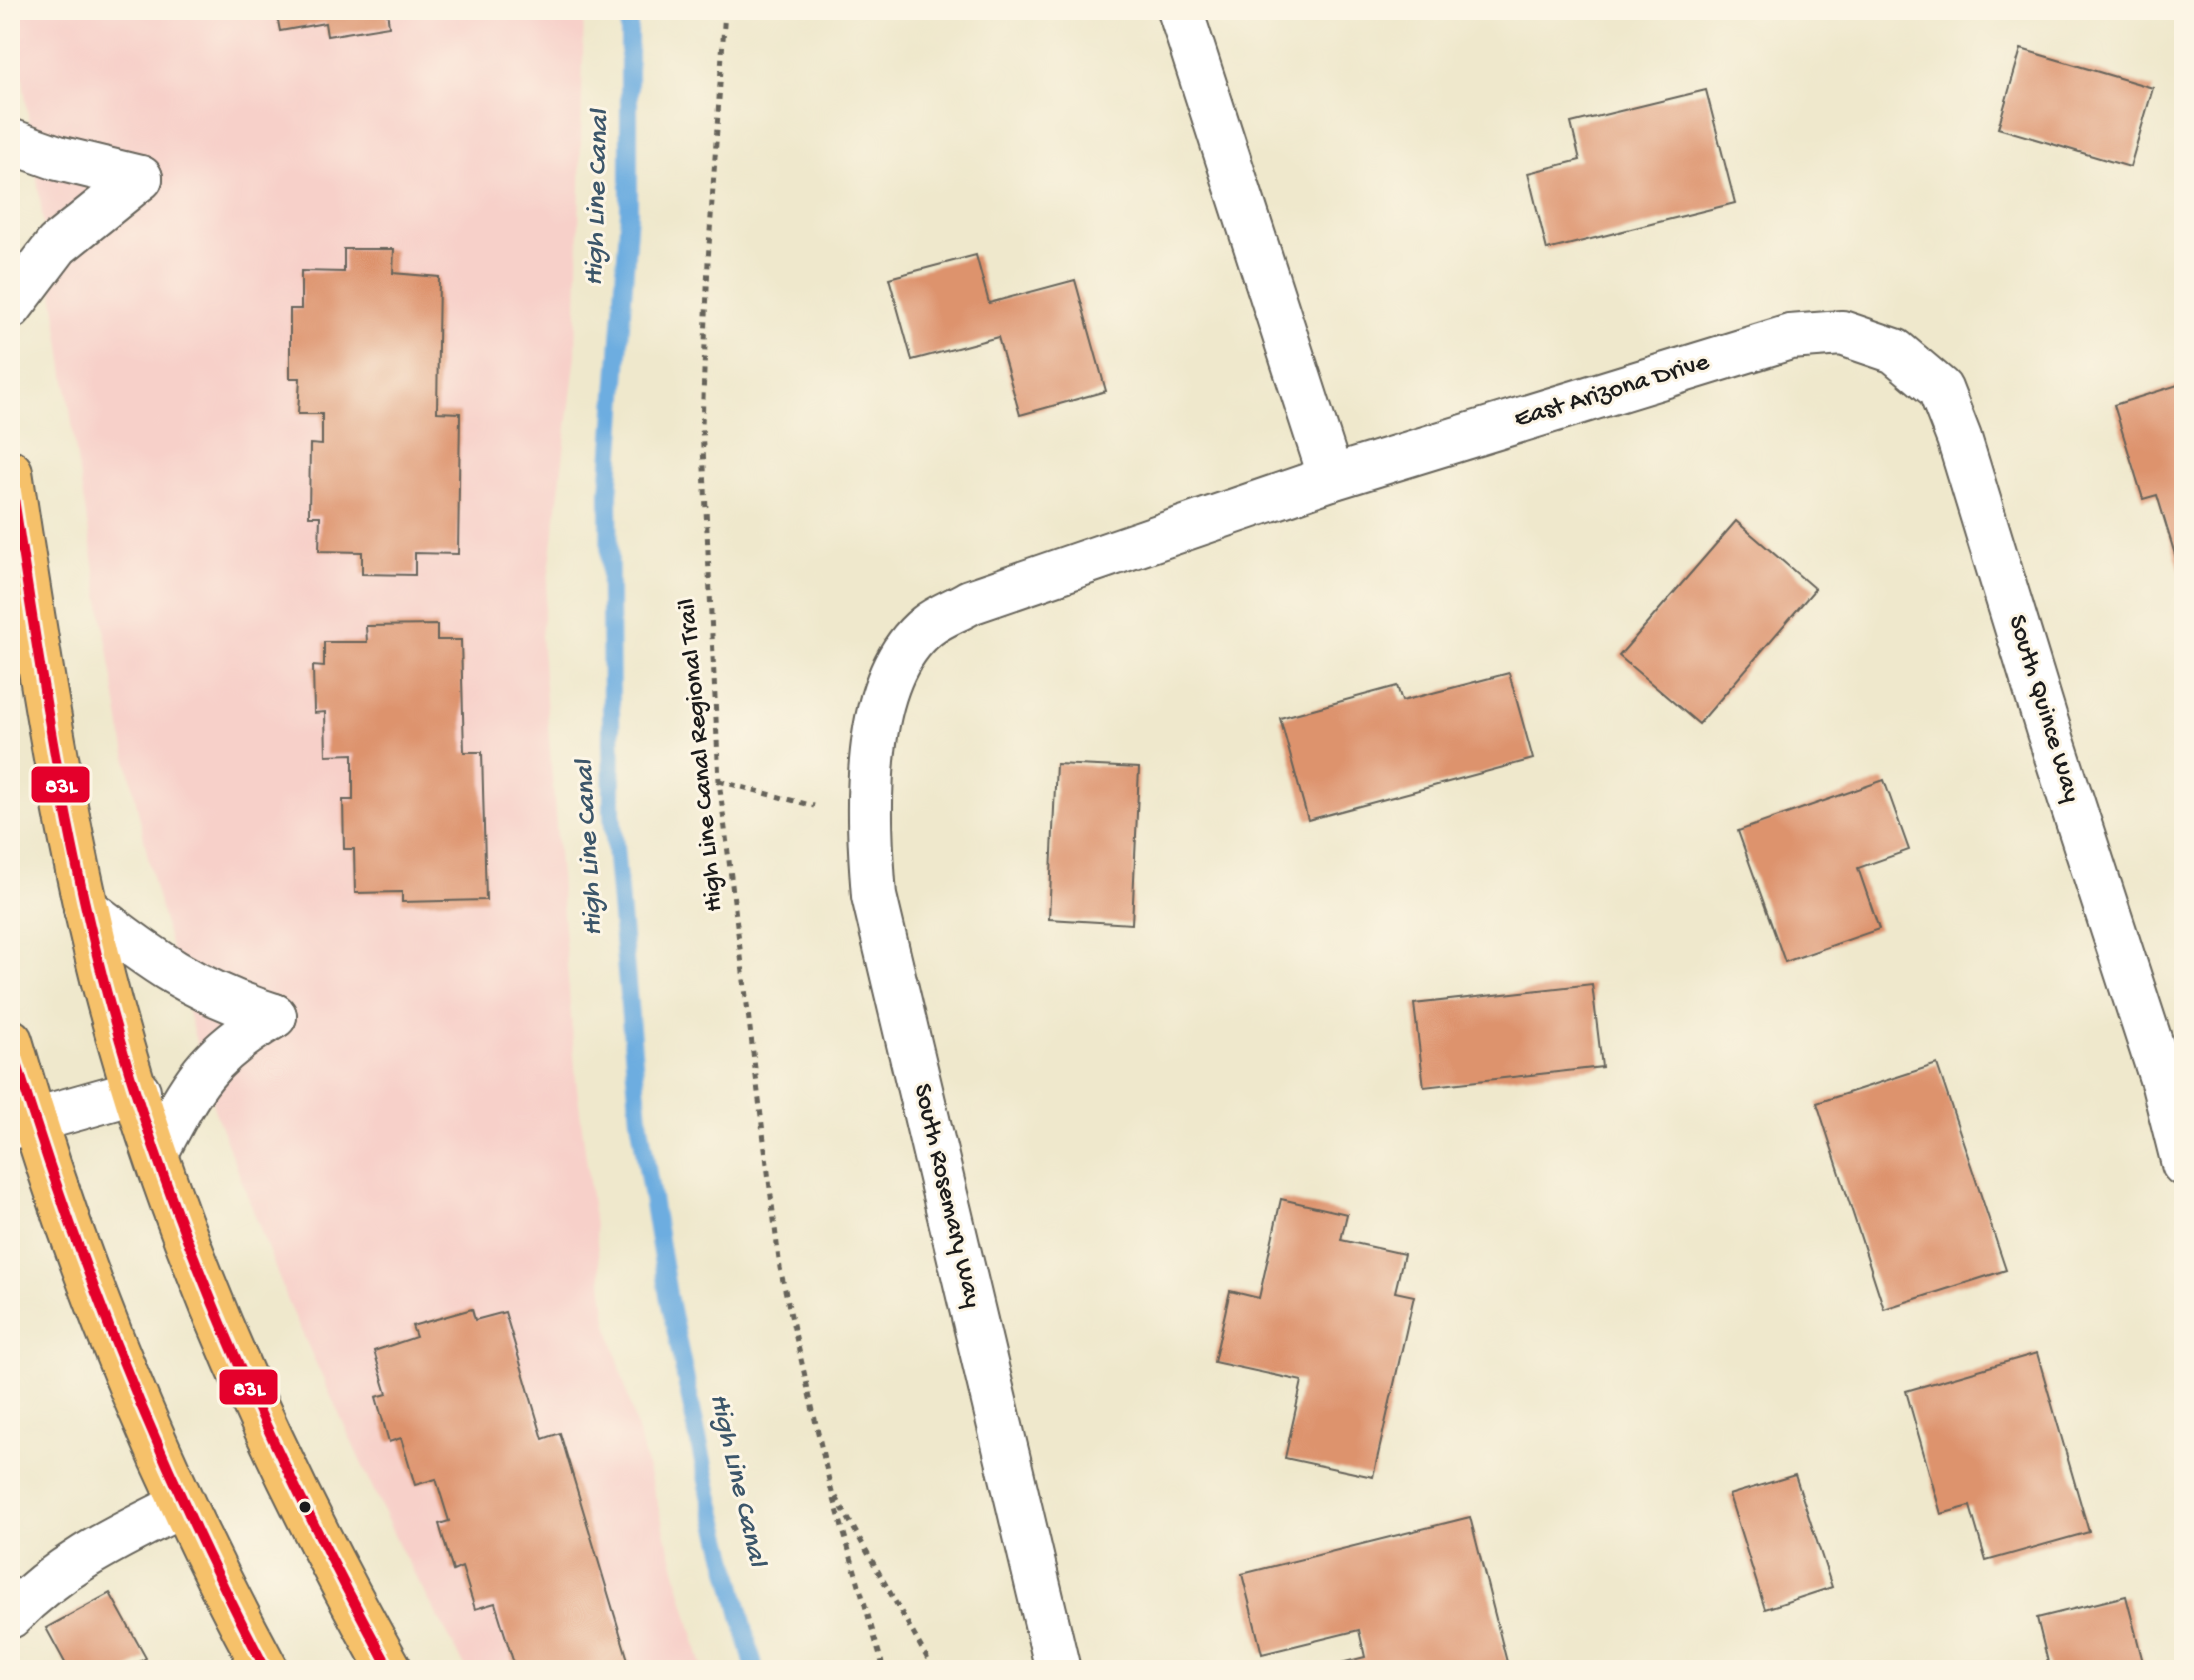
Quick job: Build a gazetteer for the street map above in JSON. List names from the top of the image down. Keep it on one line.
{"streets":{"street":["East Arizona Drive","South Quince Way","South Rosemary Way"],"path":["High Line Canal Regional Trail"]},"crossings":[["East Arizona Drive","South Quince Way"],["East Arizona Drive","South Rosemary Way"]],"water":["High Line Canal"],"lines":["transit line 83L"]}
